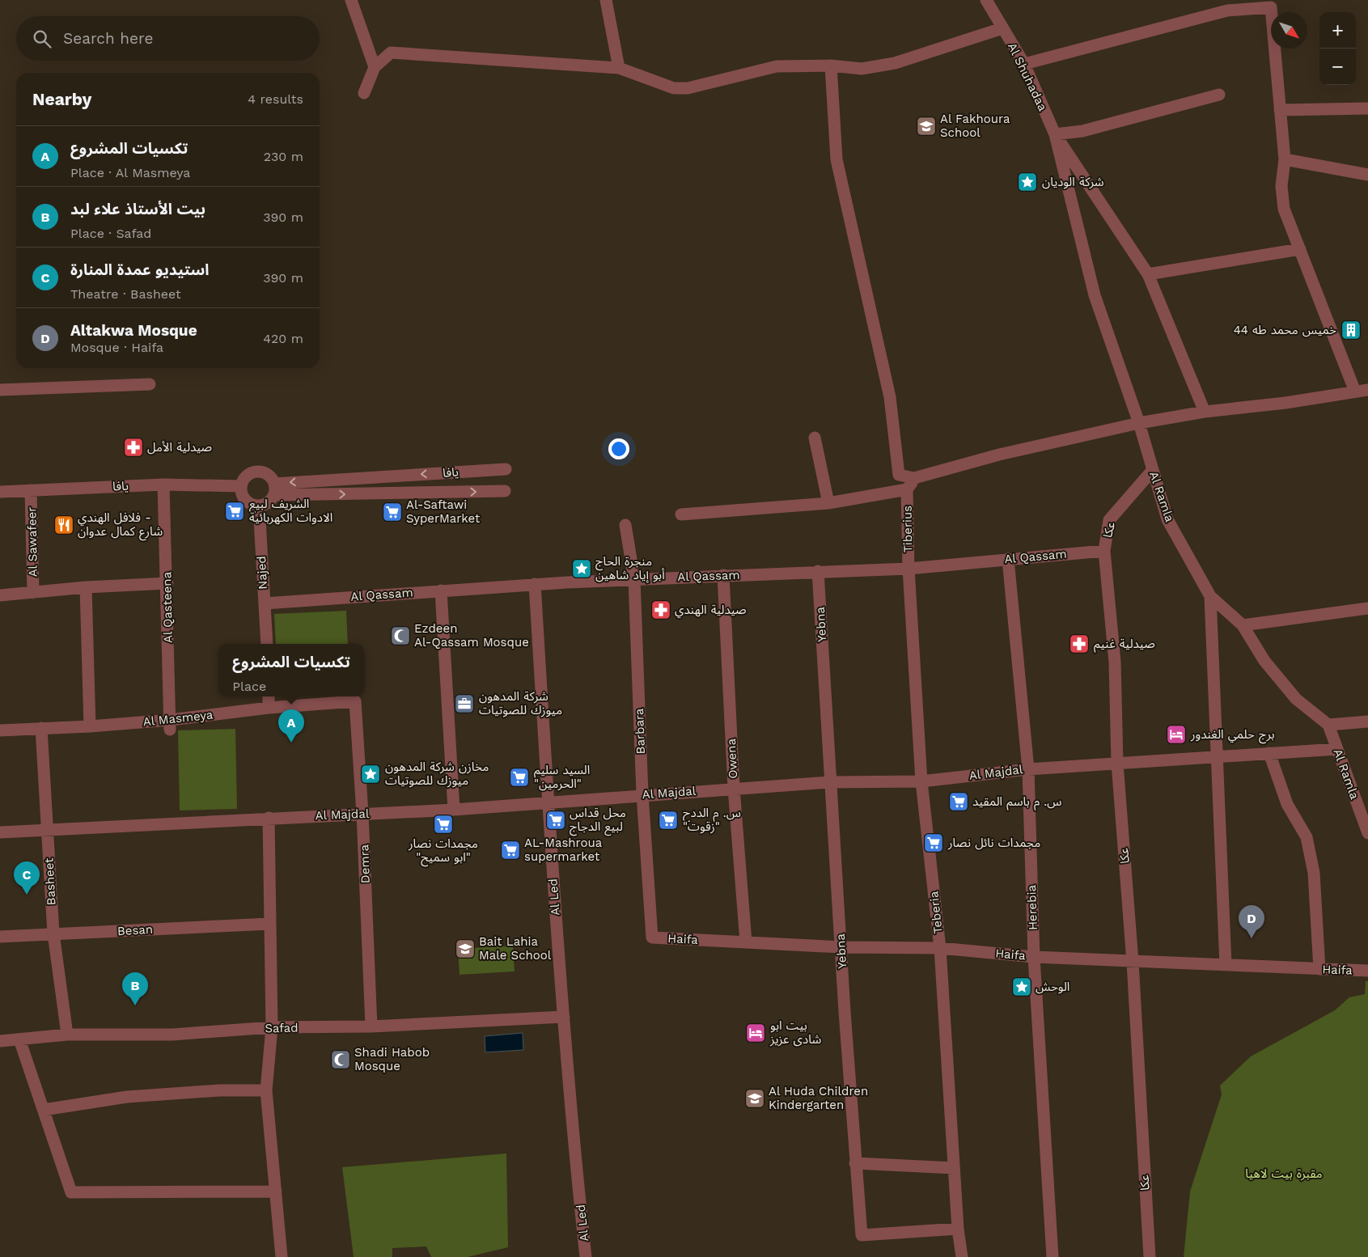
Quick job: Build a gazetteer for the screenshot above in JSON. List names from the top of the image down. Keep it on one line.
{"streets":{"street":["Al Shuhadaa","يافا","Al Ramla","Tiberius","عكا","Al Sawafeer","Al Qassam","Najed","Al Qasteena","Yebna","Al Masmeya","Barbara","Owena","Al Majdal","Demra","Basheet","Al Led","Herebia","Teberia","Besan","Haifa","Safad"]},"crossings":[["Al Shuhadaa","Al Ramla"],["يافا","Al Sawafeer"],["يافا","Najed"],["يافا","Al Qasteena"],["Al Ramla","عكا"],["Al Ramla","Al Majdal"],["Tiberius","Al Qassam"],["Tiberius","Teberia"],["عكا","Al Qassam"],["عكا","Al Majdal"],["عكا","Haifa"],["Al Qassam","Najed"],["Al Qassam","Yebna"],["Al Qassam","Barbara"],["Al Qassam","Owena"],["Al Qassam","Al Led"],["Al Qassam","Herebia"],["Al Qassam","Teberia"],["Al Qasteena","Al Masmeya"],["Yebna","Al Majdal"],["Yebna","Teberia"],["Yebna","Haifa"],["Al Masmeya","Demra"],["Al Masmeya","Basheet"],["Barbara","Al Majdal"],["Barbara","Haifa"],["Owena","Al Majdal"],["Owena","Haifa"],["Al Majdal","Demra"],["Al Majdal","Basheet"],["Al Majdal","Al Led"],["Al Majdal","Herebia"],["Al Majdal","Teberia"],["Demra","Safad"],["Basheet","Besan"],["Basheet","Safad"],["Al Led","Safad"],["Herebia","Haifa"],["Teberia","Haifa"]],"parks":["مقبرة بيت لاهيا"],"places":{"school or university":["Al Fakhoura School","Bait Lahia Male School","Al Huda Children Kindergarten"],"place":["شركة الوديان","منجرة الحاج أبو إياد شاهين","مخازن شركة المدهون ميوزك للصوتيات","الوحش"],"building":["خميس محمد طه 44"],"pharmacy":["صيدلية الأمل","صيدلية الهندي","صيدلية غنيم"],"supermarket":["الشريف لبيع الادوات الكهربائية","Al-Saftawi SyperMarket","السيد سليم \"الحرمين\"","س. م باسم المقيد","محل قداس لبيع الدجاج","س. م الددح \"زقوت\"","مجمدات نصار \"ابو سميح\"","مجمدات نائل نصار","AL-Mashroua supermarket"],"restaurant":["فلافل الهندي - شارع كمال عدوان"],"mosque":["Ezdeen Al-Qassam Mosque","Shadi Habob Mosque"],"office":["شركة المدهون ميوزك للصوتيات"],"hotel":["برج حلمي الغندور","بيت ابو شادى عزيز"]},"north":"bottom right","page":{"map_buttons":["+","−"],"search":"Search here","heading":["Nearby","4 results"],"list":[{"mark":"A","name":"تكسيات المشروع","note":"Place · Al Masmeya","value":"230 m"},{"mark":"B","name":"بيت الأستاذ علاء لبد","note":"Place · Safad","value":"390 m"},{"mark":"C","name":"استيديو عمدة المنارة","note":"Theatre · Basheet","value":"390 m"},{"mark":"D","name":"Altakwa Mosque","note":"Mosque · Haifa","value":"420 m"}],"popup":["تكسيات المشروع","Place"],"pins":["A","C","D","B"]}}
